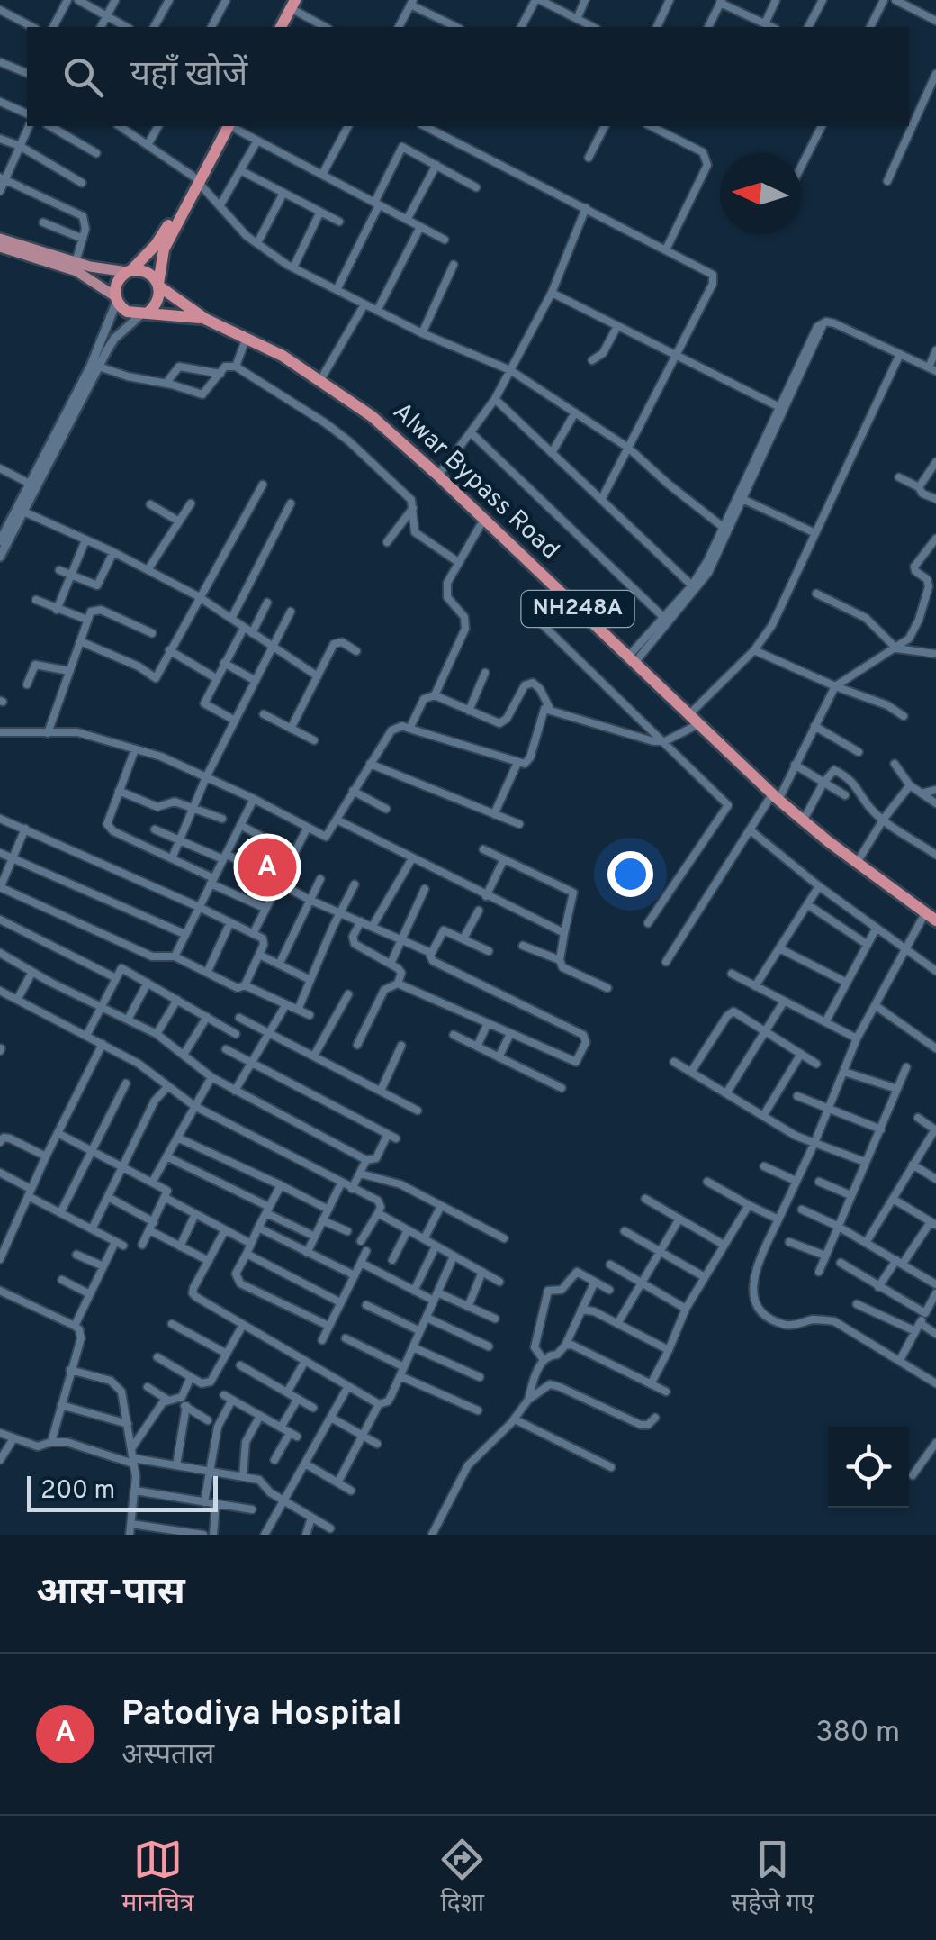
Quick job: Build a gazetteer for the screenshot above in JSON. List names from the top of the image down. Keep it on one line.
{"streets":{"highway":["Alwar Bypass Road","NH248A"]},"crossings":[["Alwar Bypass Road","NH248A"]],"scale_bar":"200 m","north":"left","page":{"search":"यहाँ खोजें","pins":"A","scale":"200 m","heading":"आस-पास","list":[{"mark":"A","name":"Patodiya Hospital","note":"अस्पताल","value":"380 m"}],"nav":["मानचित्र","दिशा","सहेजे गए"]}}
